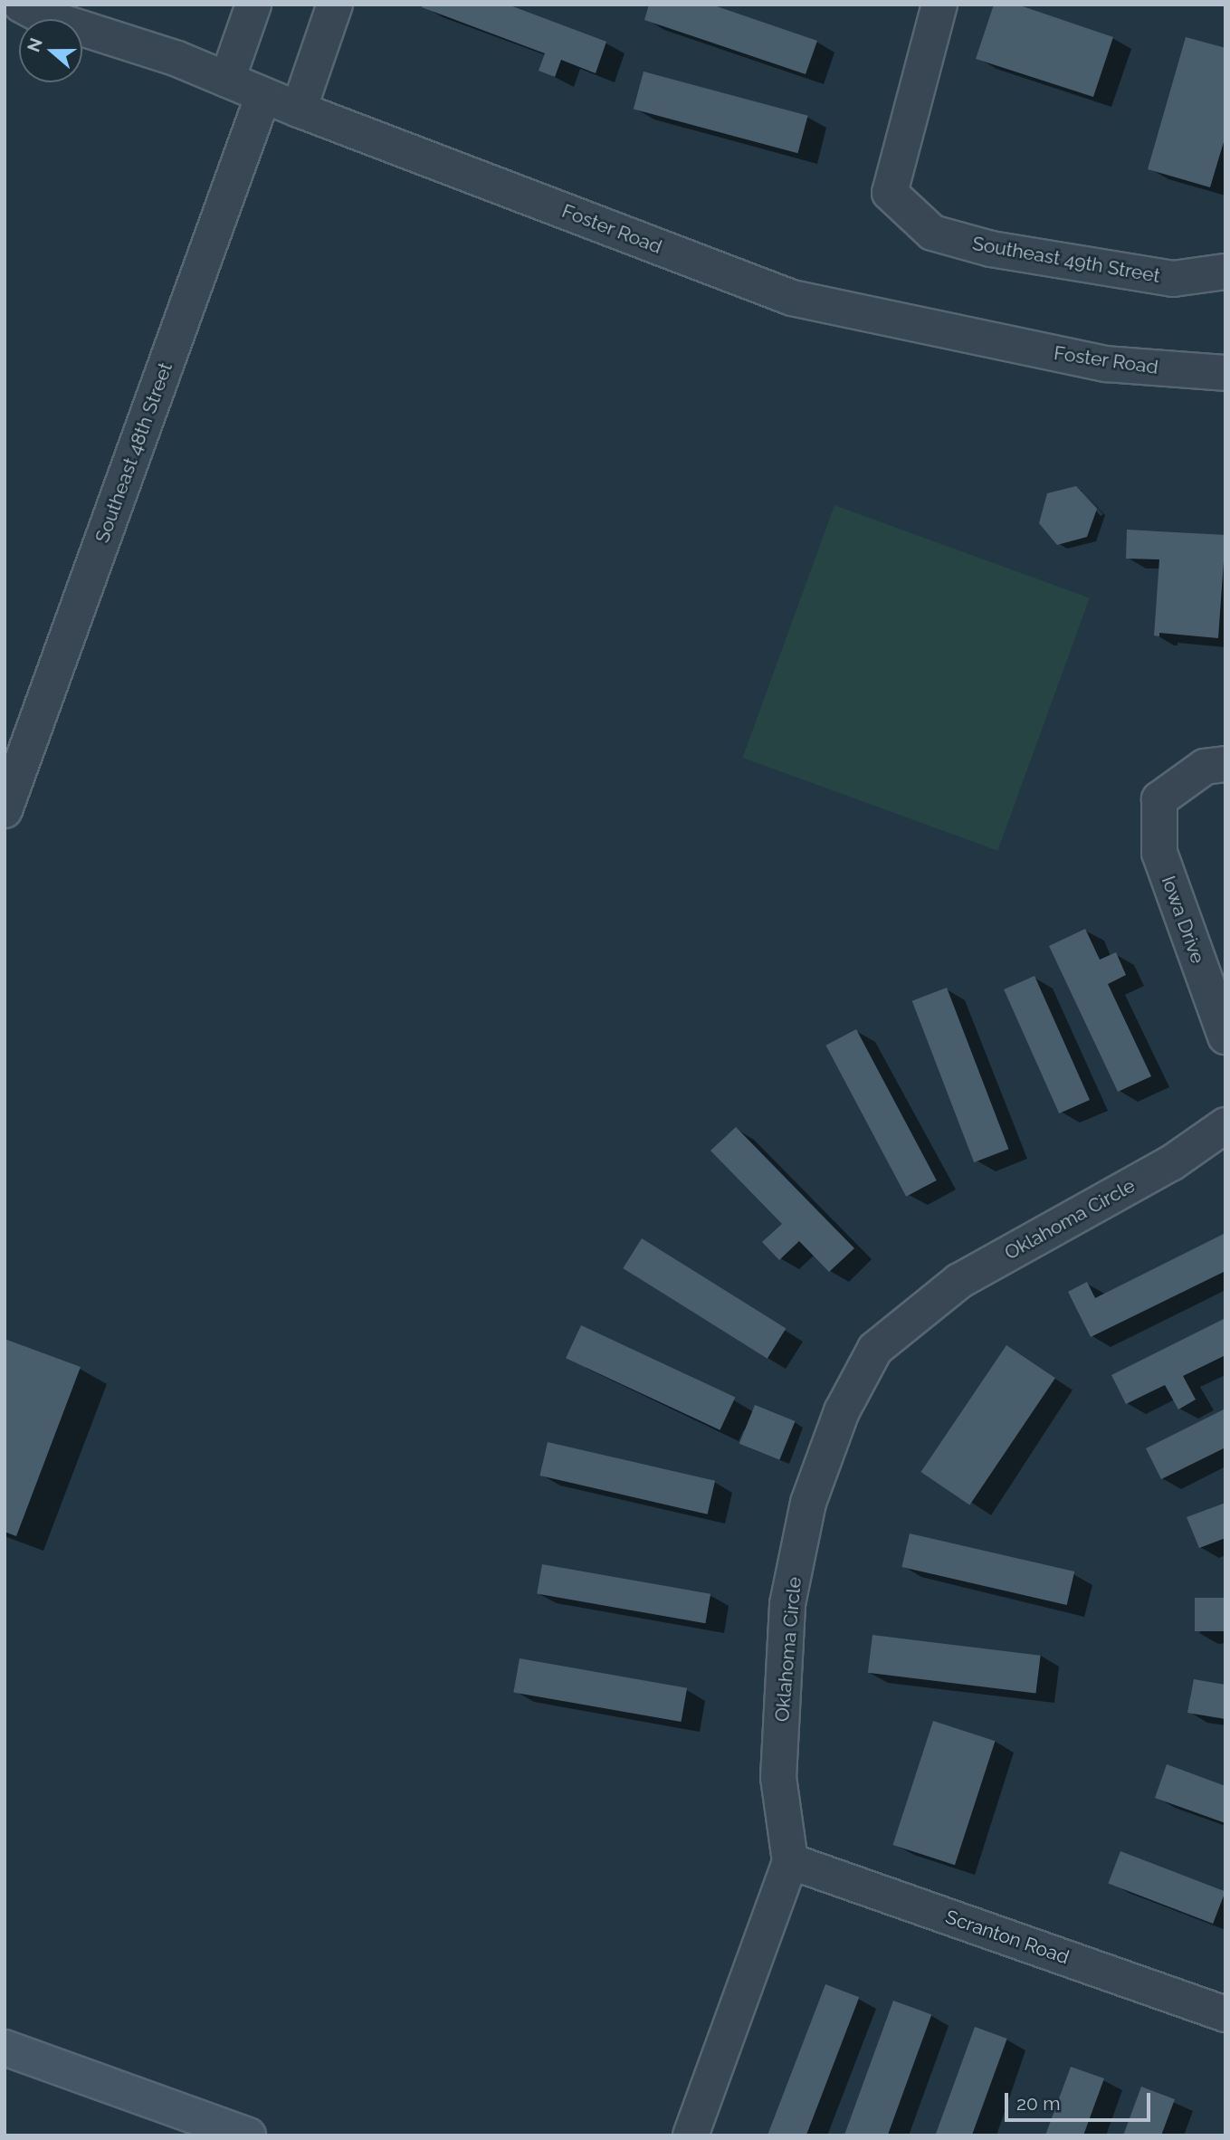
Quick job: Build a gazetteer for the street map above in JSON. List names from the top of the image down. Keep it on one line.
{"streets":{"street":["Foster Road","Southeast 49th Street","Southeast 48th Street","Iowa Drive","Oklahoma Circle","Scranton Road"]},"crossings":[["Foster Road","Southeast 48th Street"],["Oklahoma Circle","Scranton Road"]],"scale_bar":"20 m","north":"left"}
